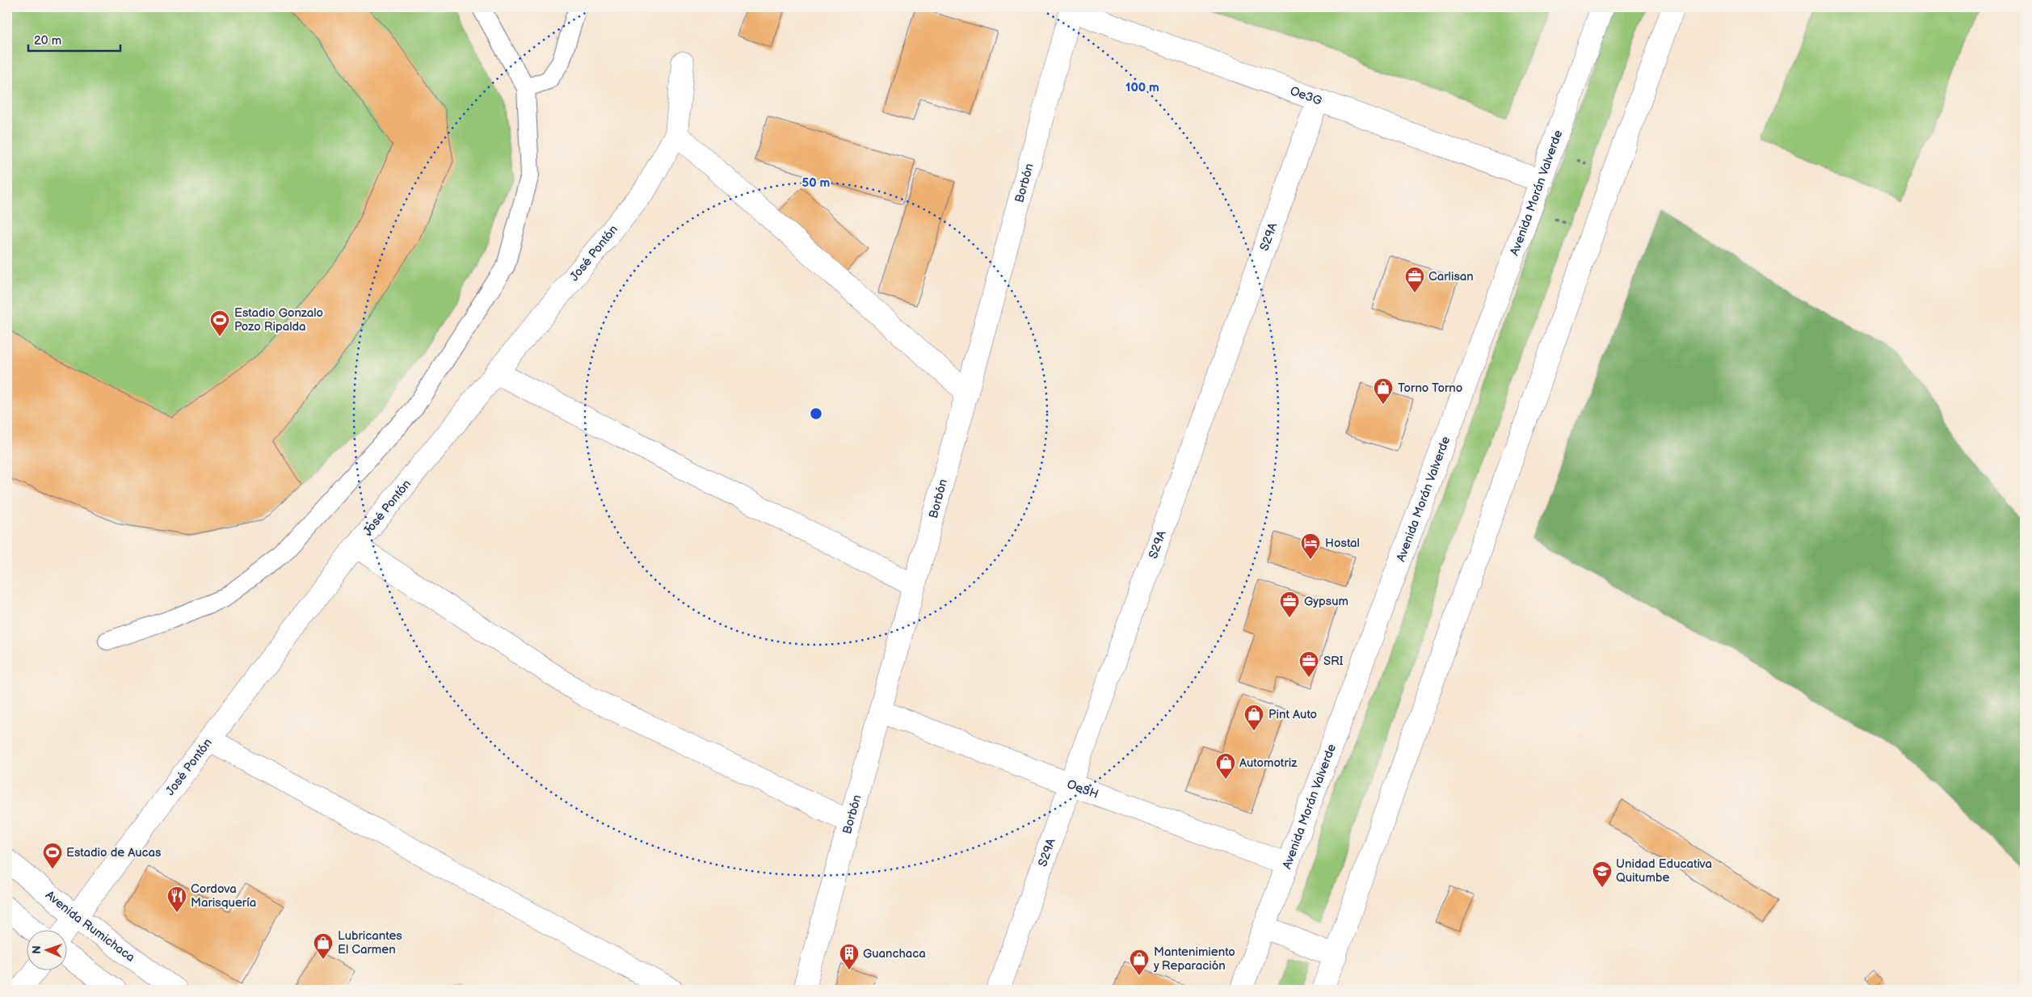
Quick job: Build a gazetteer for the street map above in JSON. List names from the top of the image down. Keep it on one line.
{"streets":{"street":["Oe3G","Borbón","Avenida Morán Valverde","S29A","José Pontón","Oe3H","Avenida Rumichaca"]},"crossings":[["Oe3G","Borbón"],["Oe3G","Avenida Morán Valverde"],["Oe3G","S29A"],["Borbón","Oe3H"],["Avenida Morán Valverde","Oe3H"],["S29A","Oe3H"],["José Pontón","Avenida Rumichaca"]],"places":{"office":["Carlisan","Gypsum","SRI"],"sports":["Estadio Gonzalo Pozo Ripalda","Estadio de Aucas"],"shop":["Torno Torno","Pint Auto","Automotriz","Lubricantes El Carmen","Mantenimiento y Reparación"],"hotel":["Hostal"],"school or university":["Unidad Educativa Quitumbe"],"restaurant":["Cordova Marisquería"],"building":["Guanchaca"]},"scale_bar":"20 m","north":"left","rings":["100 m","50 m"]}
